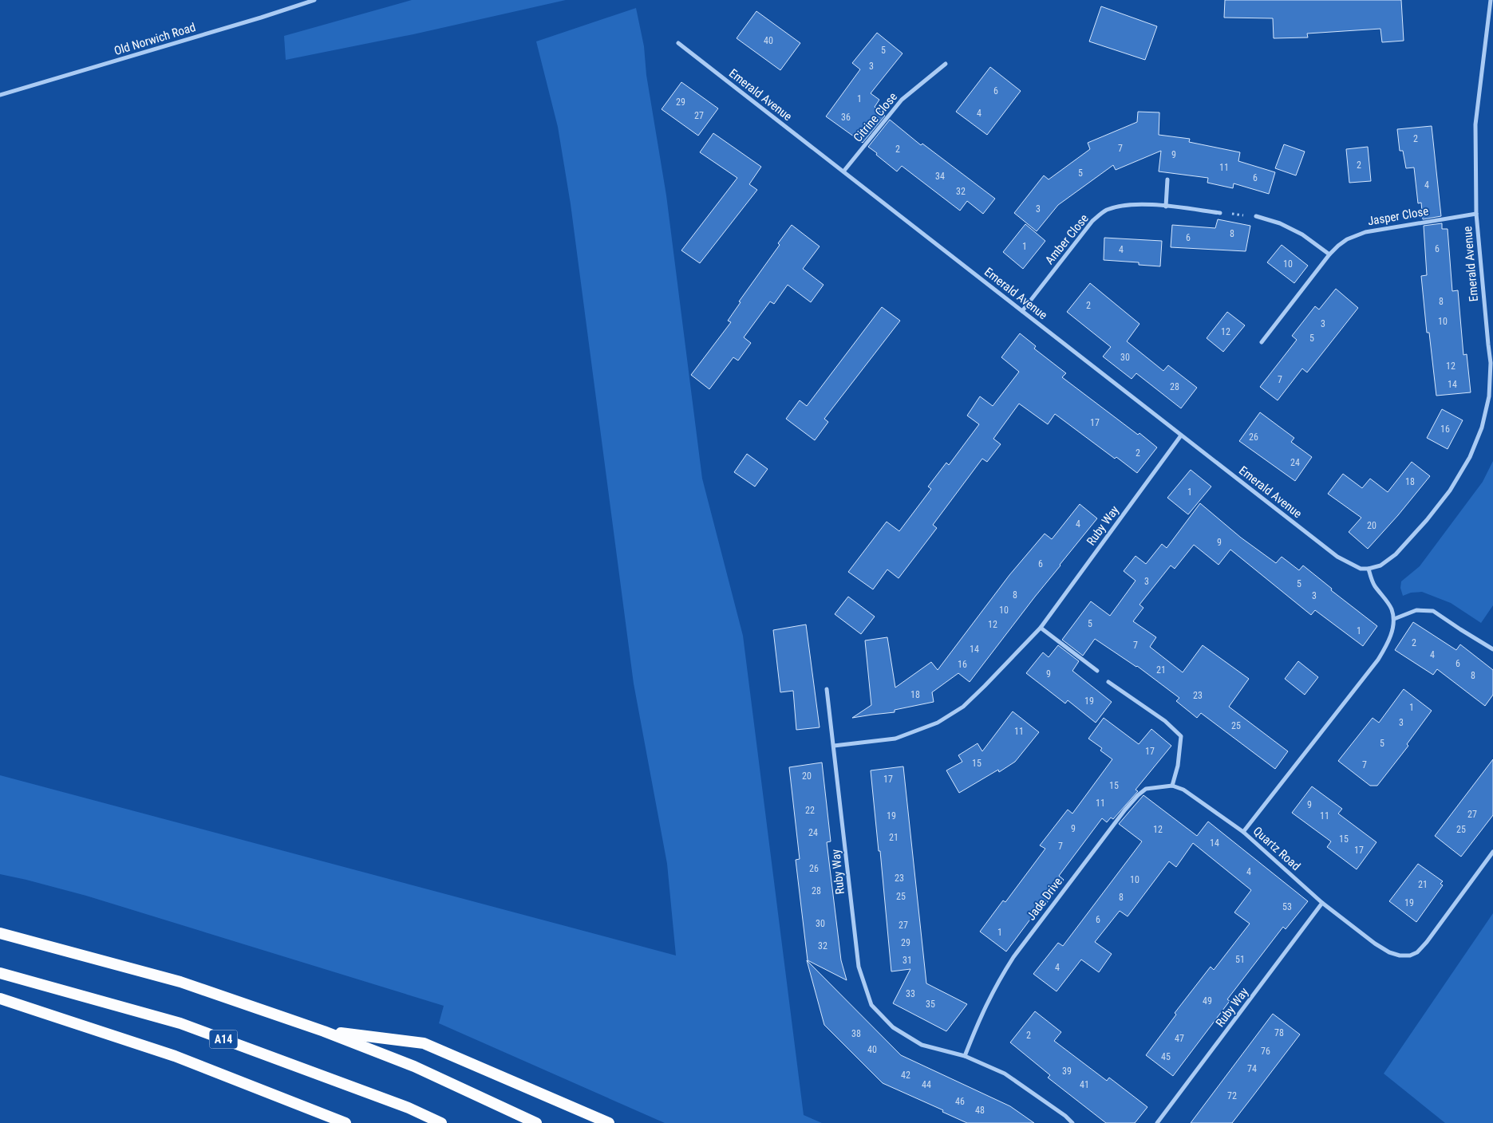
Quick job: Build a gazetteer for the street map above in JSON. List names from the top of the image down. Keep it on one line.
{"streets":{"highway":["A14"],"street":["Old Norwich Road","Emerald Avenue","Citrine Close","Jasper Close","Amber Close","Ruby Way","Quartz Road","Jade Drive"]},"crossings":[["Emerald Avenue","Citrine Close"],["Emerald Avenue","Jasper Close"],["Emerald Avenue","Amber Close"],["Emerald Avenue","Ruby Way"],["Ruby Way","Quartz Road"],["Ruby Way","Jade Drive"],["Quartz Road","Jade Drive"]],"house_numbers":["40","5","3","6","1","29","4","27","36","2","7","2","9","2","11","5","34","6","4","32","3","8","6","1","6","4","10","8","2","10","3","12","5","30","12","7","14","28","17","16","26","2","24","18","1","4","20","9","6","3","5","8","3","10","5","12","1","2","7","14","4","6","16","21","9","8","18","23","19","1","3","25","11","5","17","15","7","20","17","15","11","9","22","27","19","11","9","12","25","24","21","15","14","7","17","26","4","23","10","21","28","25","8","19","53","6","30","27","1","29","32","51","31","4","33","49","35","78","38","2","47","40","76","45","74","39","42","44","41","72","46","48"]}
